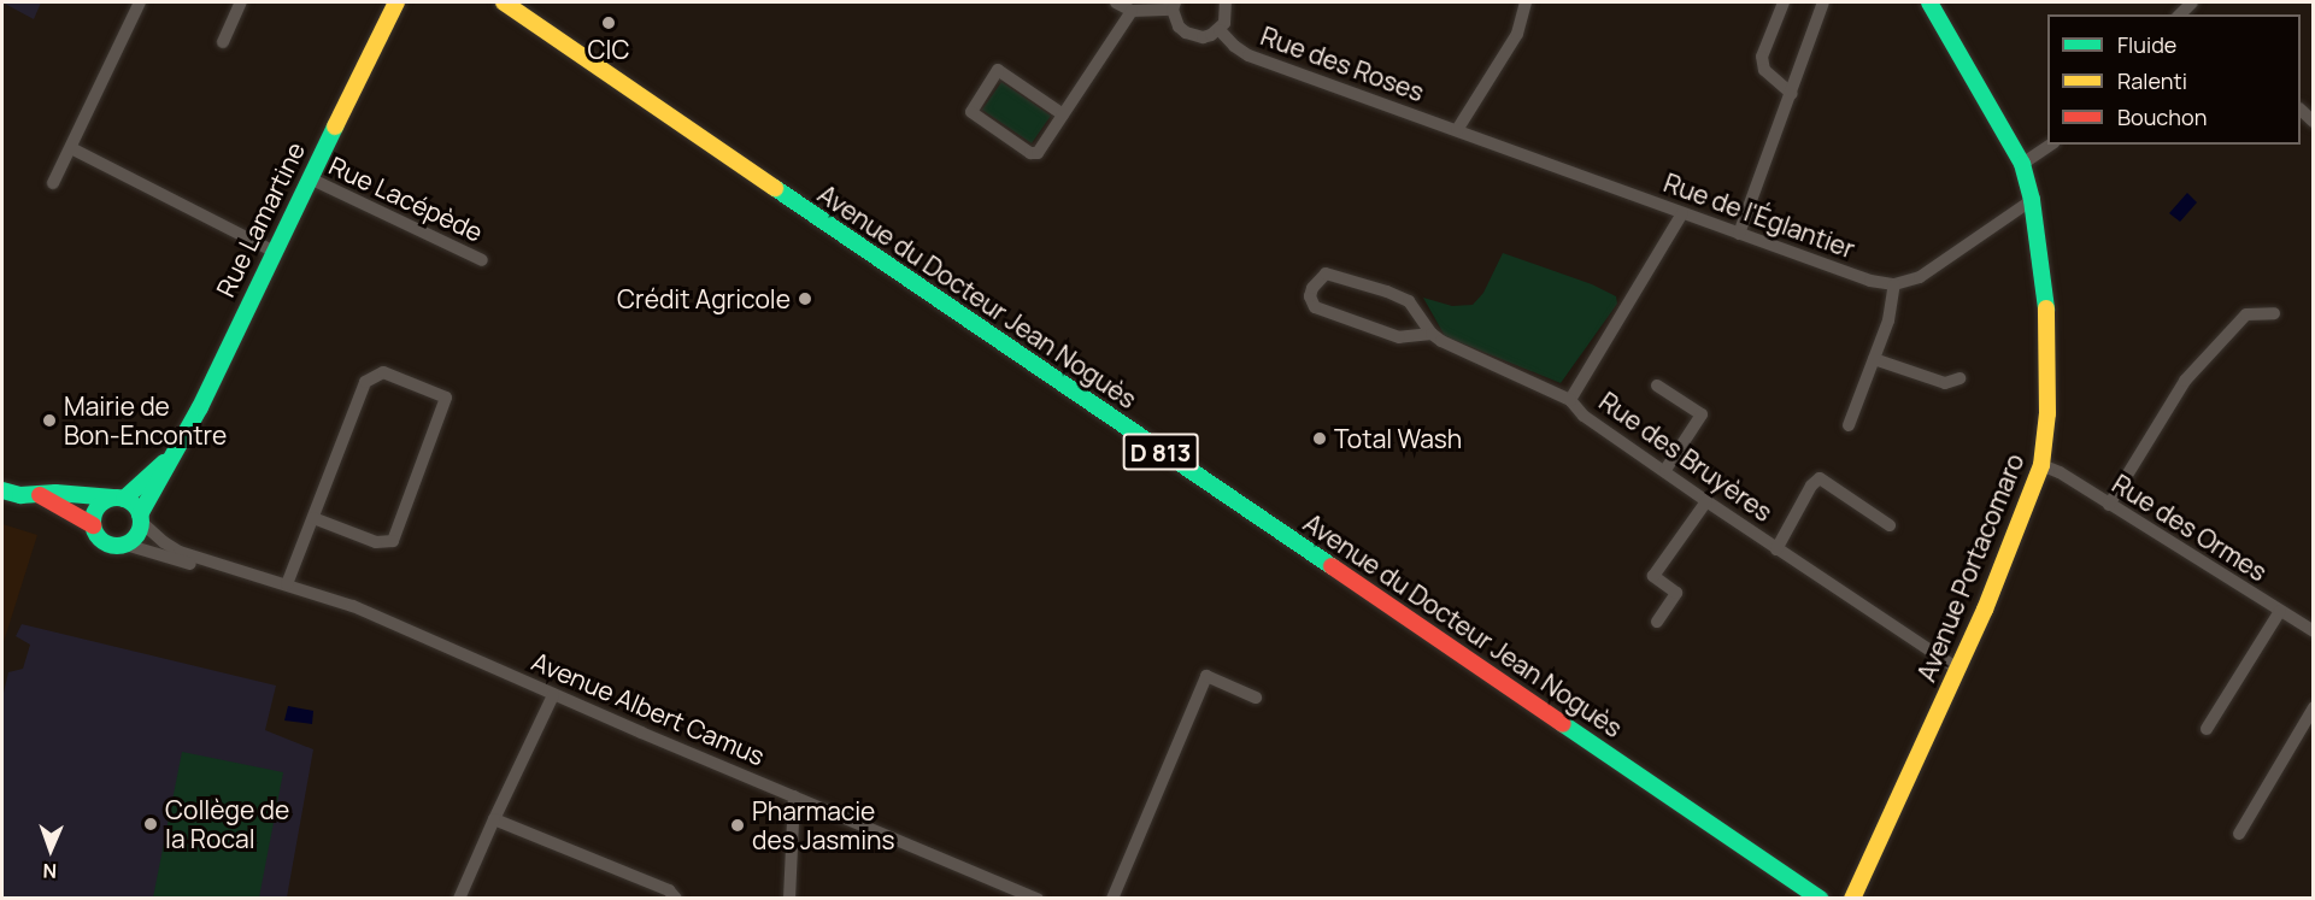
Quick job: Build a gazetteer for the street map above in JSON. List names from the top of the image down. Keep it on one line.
{"streets":{"street":["Rue des Roses","Rue Lacépède","Rue de l'Églantier","Rue Lamartine","Avenue du Docteur Jean Noguès","D 813","Rue des Bruyères","Rue des Ormes","Avenue Portacomaro","Avenue Albert Camus"]},"crossings":[["Rue des Roses","Rue de l'Églantier"],["Rue Lacépède","Rue Lamartine"],["Rue de l'Églantier","Rue des Bruyères"],["Rue Lamartine","Avenue Albert Camus"],["Rue des Bruyères","Avenue Portacomaro"],["Rue des Ormes","Avenue Portacomaro"]],"places":["CIC","Crédit Agricole","Mairie de Bon-Encontre","Total Wash","Collège de la Rocal","Pharmacie des Jasmins"],"legend":["Fluide","Ralenti","Bouchon"],"north":"bottom"}
